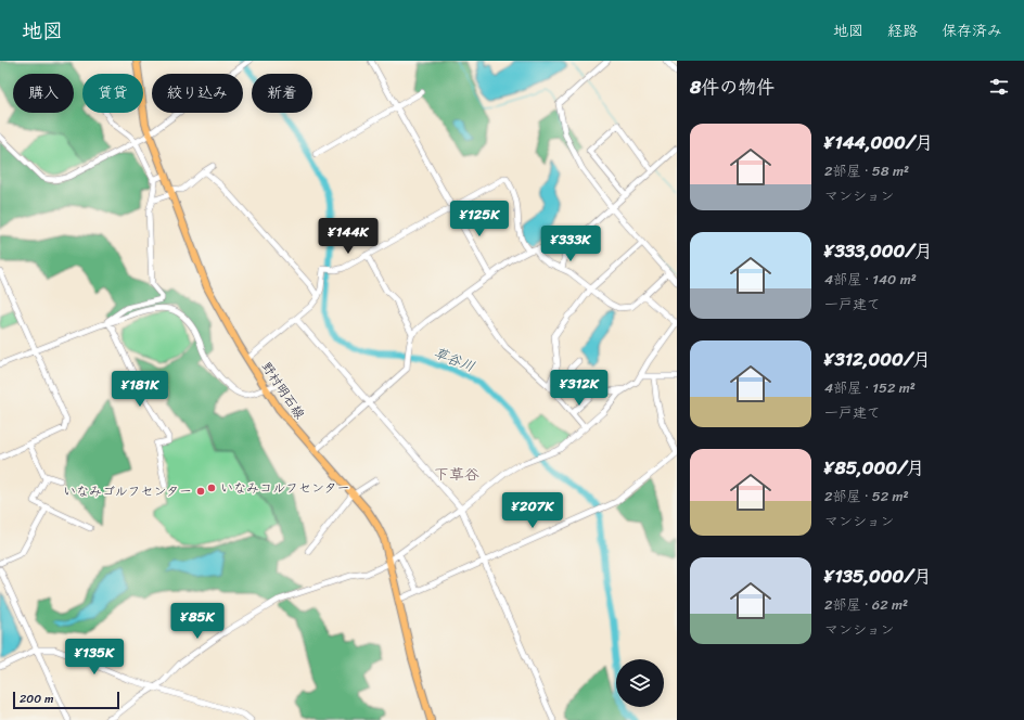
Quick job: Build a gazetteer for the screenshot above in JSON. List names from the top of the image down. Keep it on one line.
{"streets":{"main road":["野村明石線"]},"districts":["下草谷"],"water":["草谷川"],"places":["いなみコルフセンター","いなみゴルフセンター"],"scale_bar":"200 m","page":{"header":"地図","nav":["地図","経路","保存済み"],"heading":"8件の物件","chip":["購入","賃貸","絞り込み","新着"],"list":[{"name":"¥144,000/月","note":"2部屋 · 58 m² · マンション"},{"name":"¥333,000/月","note":"4部屋 · 140 m² · 一戸建て"},{"name":"¥312,000/月","note":"4部屋 · 152 m² · 一戸建て"},{"name":"¥85,000/月","note":"2部屋 · 52 m² · マンション"},{"name":"¥135,000/月","note":"2部屋 · 62 m² · マンション"}],"price":["¥125K","¥144K","¥333K","¥312K","¥181K","¥207K","¥85K","¥135K"],"scale":"200 m"}}
